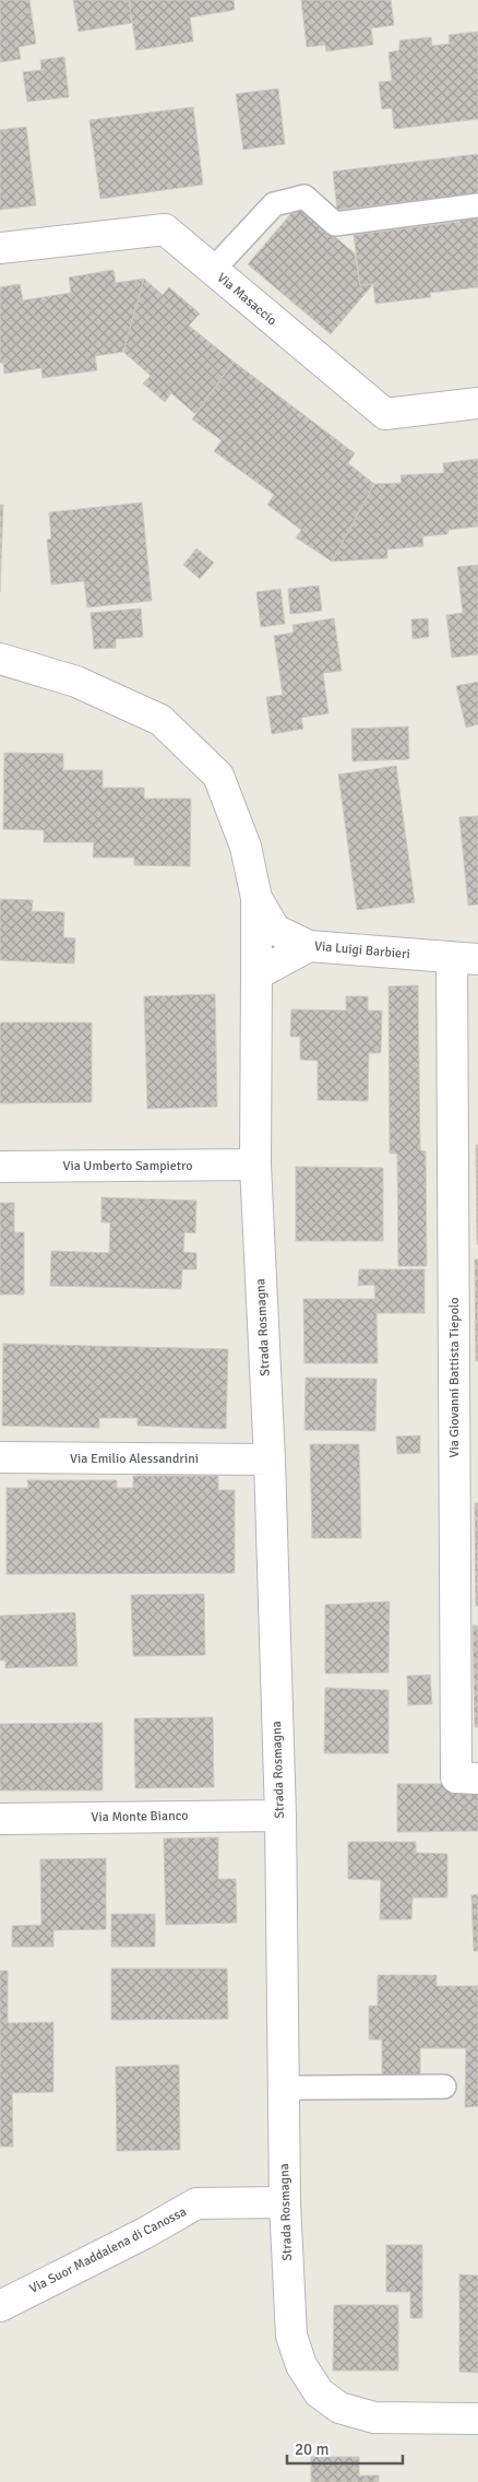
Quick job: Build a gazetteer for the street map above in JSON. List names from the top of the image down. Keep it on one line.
{"streets":{"street":["Via Masaccio","Via Luigi Barbieri","Via Umberto Sampietro","Strada Rosmagna","Via Giovanni Battista Tiepolo","Via Emilio Alessandrini","Via Monte Bianco","Via Suor Maddalena di Canossa"]},"crossings":[["Via Luigi Barbieri","Strada Rosmagna"],["Via Luigi Barbieri","Via Giovanni Battista Tiepolo"],["Via Umberto Sampietro","Strada Rosmagna"],["Strada Rosmagna","Via Emilio Alessandrini"],["Strada Rosmagna","Via Monte Bianco"],["Strada Rosmagna","Via Suor Maddalena di Canossa"]],"scale_bar":"20 m"}
